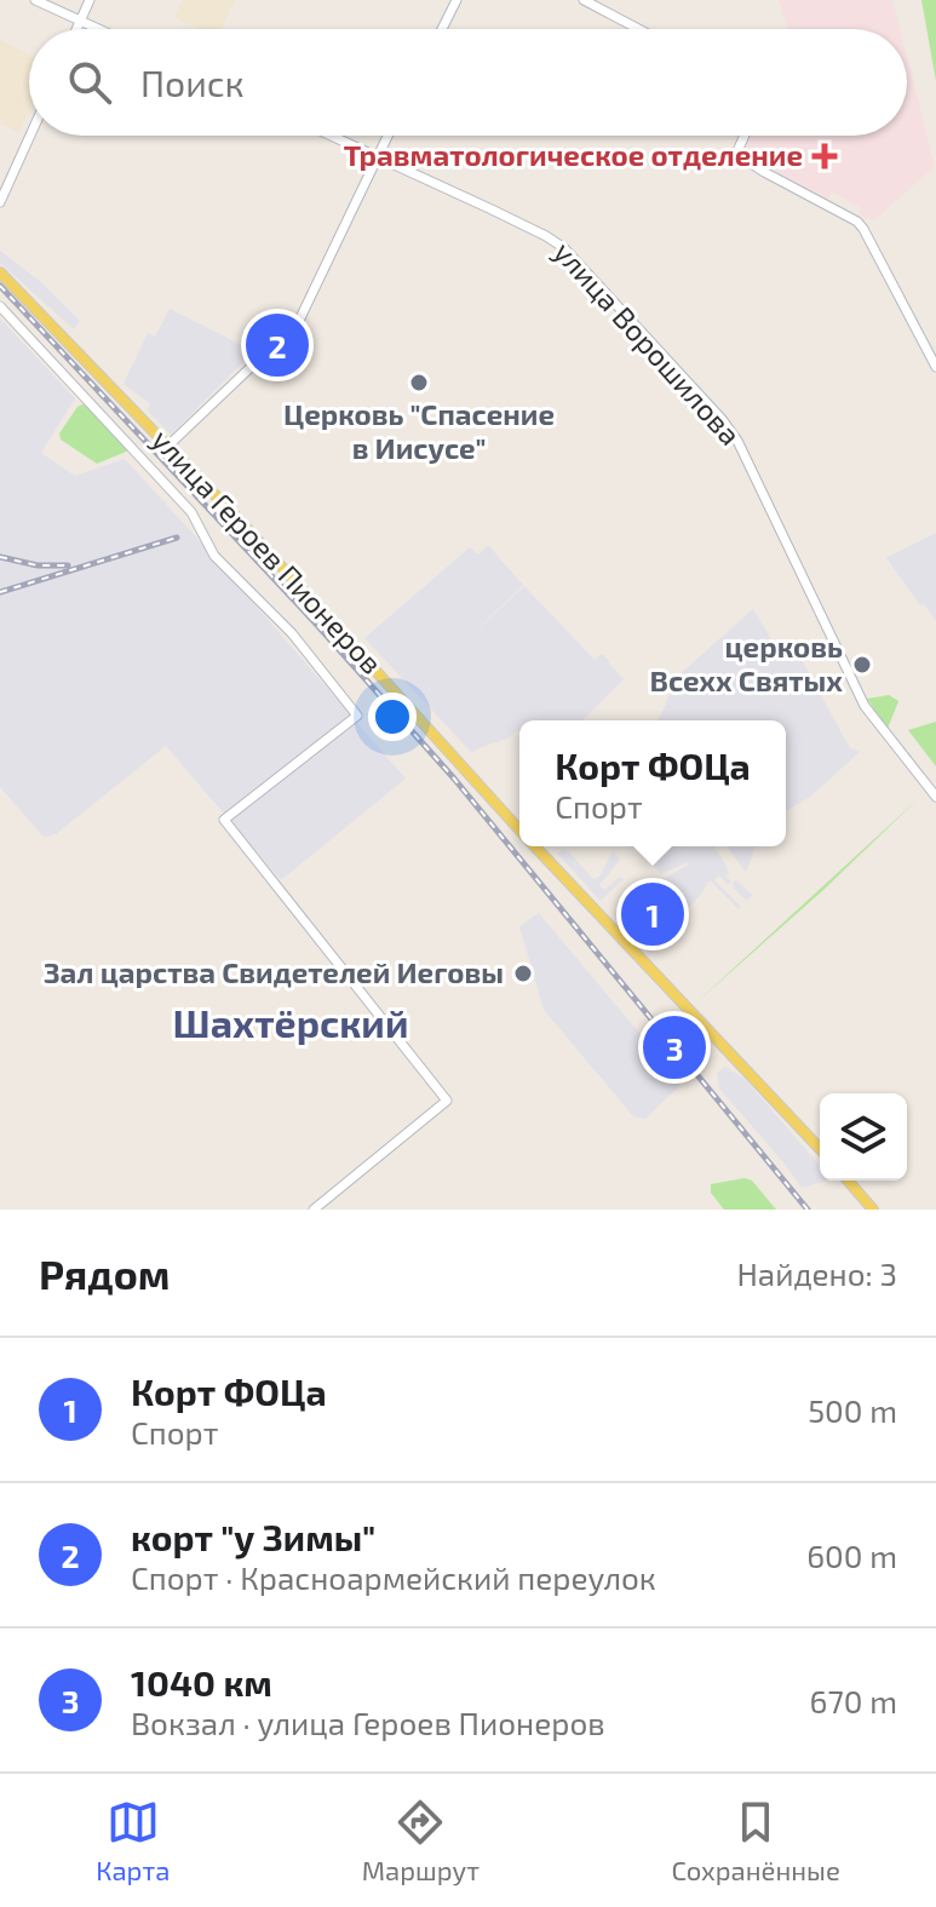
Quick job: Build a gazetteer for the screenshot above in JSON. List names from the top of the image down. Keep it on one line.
{"streets":{"main road":["улица Героев Пионеров"],"street":["улица Ворошилова"]},"districts":["Шахтёрский"],"places":{"health":["Травматологическое отделение"],"other":["Церковь \"Спасение в Иисусе\"","церковь Всехх Святых","Зал царства Свидетелей Иеговы"]},"page":{"search":"Поиск","pins":["2","1","3"],"popup":["Корт ФОЦа","Спорт"],"heading":["Рядом","Найдено: 3"],"list":[{"mark":"1","name":"Корт ФОЦа","note":"Спорт","value":"500 m"},{"mark":"2","name":"корт \"у Зимы\"","note":"Спорт · Красноармейский переулок","value":"600 m"},{"mark":"3","name":"1040 км","note":"Вокзал · улица Героев Пионеров","value":"670 m"}],"nav":["Карта","Маршрут","Сохранённые"]}}
